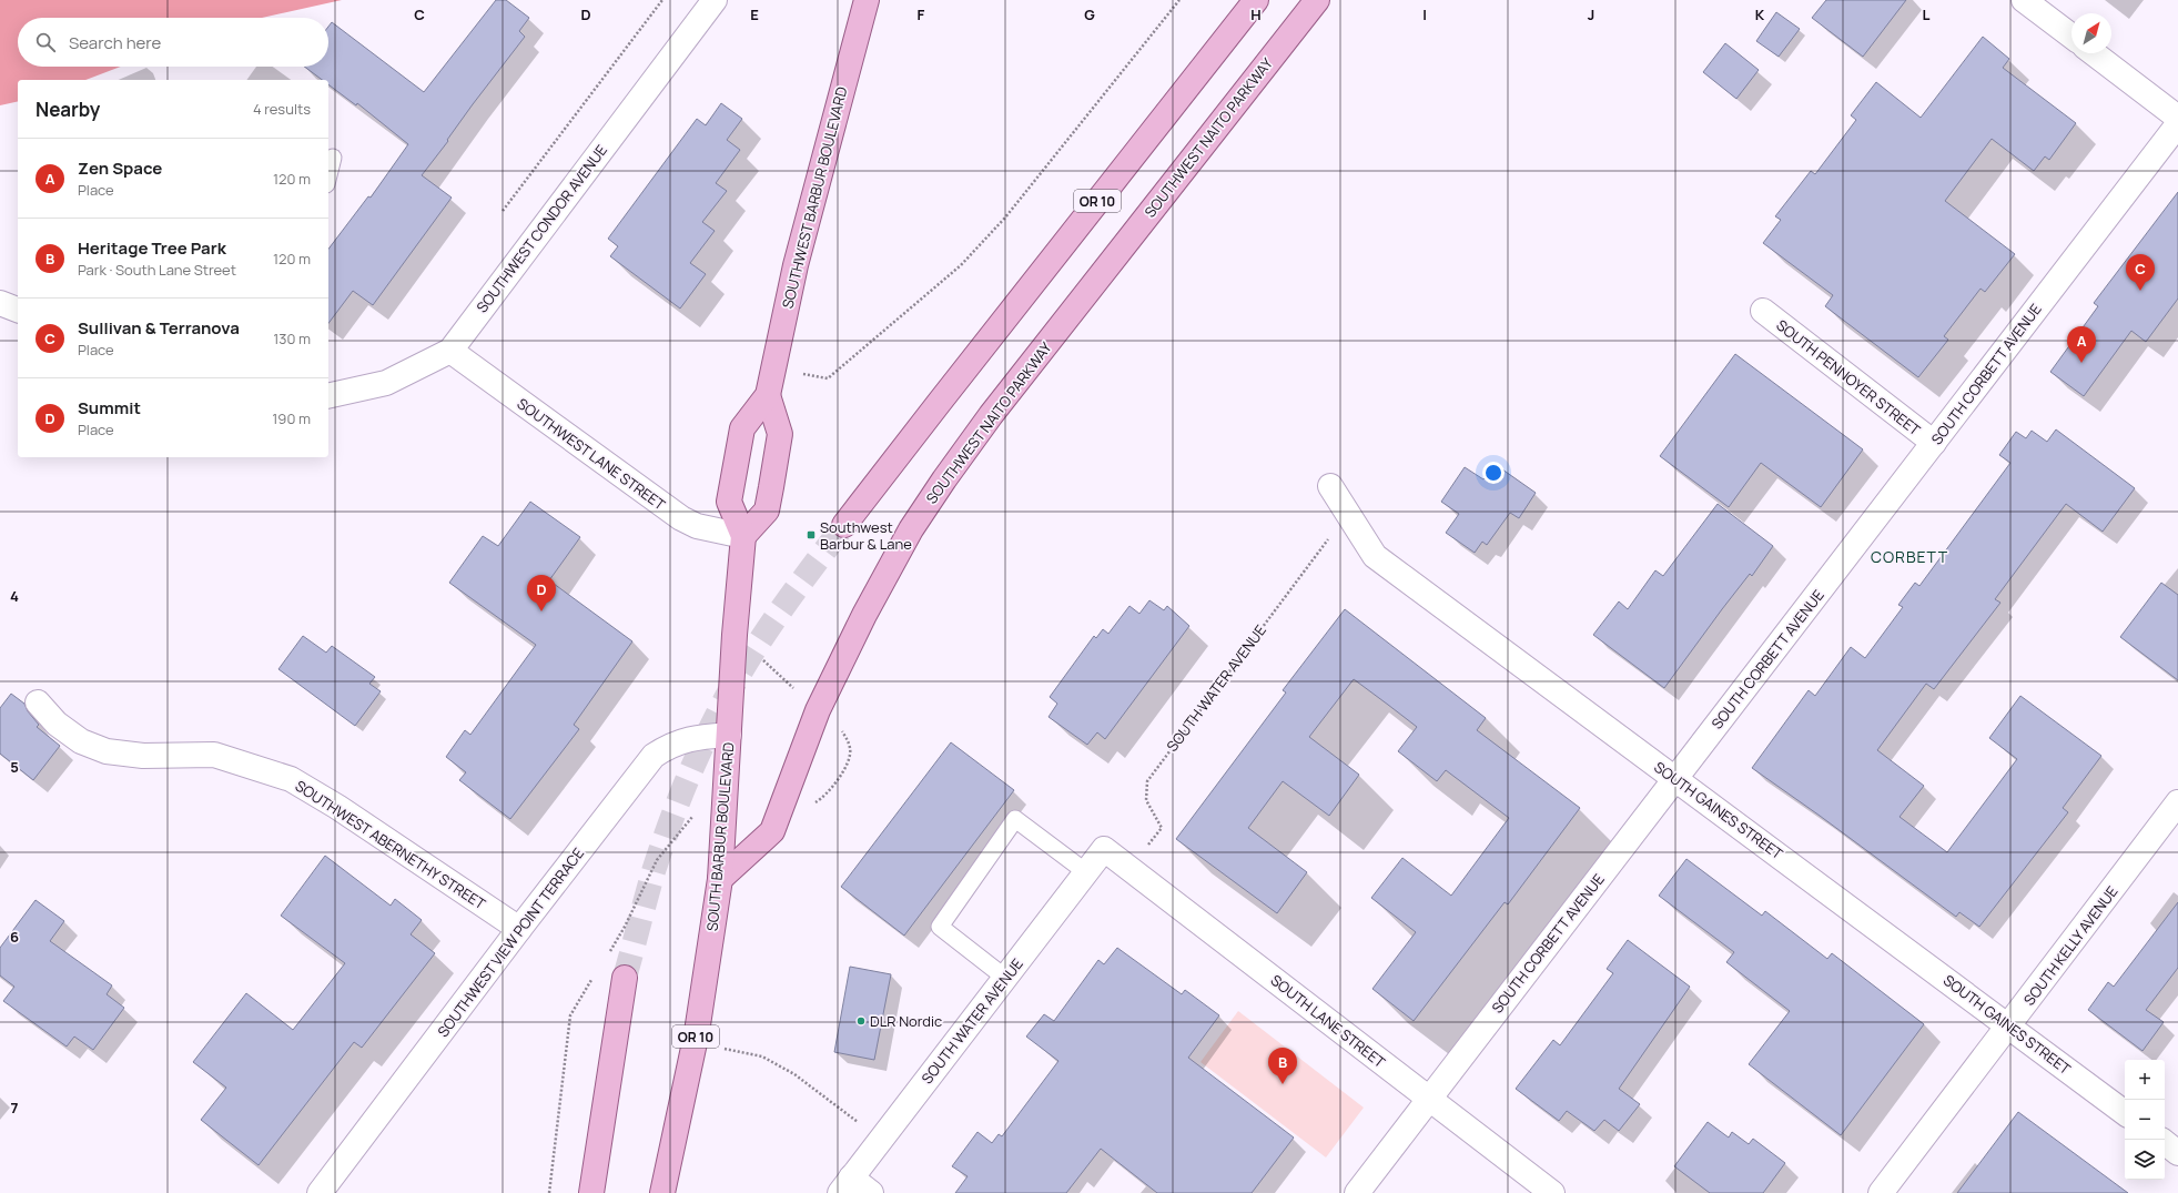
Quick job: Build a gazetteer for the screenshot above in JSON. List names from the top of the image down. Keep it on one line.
{"streets":{"main road":["SOUTHWEST NAITO PARKWAY","SOUTHWEST BARBUR BOULEVARD","OR 10","SOUTH BARBUR BOULEVARD"],"street":["SOUTHWEST CONDOR AVENUE","SOUTH CORBETT AVENUE","SOUTH PENNOYER STREET","SOUTHWEST LANE STREET","SOUTH WATER AVENUE","SOUTH GAINES STREET","SOUTHWEST ABERNETHY STREET","SOUTHWEST VIEW POINT TERRACE","SOUTH KELLY AVENUE","SOUTH LANE STREET"]},"crossings":[["SOUTHWEST NAITO PARKWAY","SOUTH BARBUR BOULEVARD"],["SOUTHWEST BARBUR BOULEVARD","SOUTHWEST LANE STREET"],["SOUTHWEST BARBUR BOULEVARD","SOUTH BARBUR BOULEVARD"],["SOUTHWEST CONDOR AVENUE","SOUTHWEST LANE STREET"],["SOUTH CORBETT AVENUE","SOUTH PENNOYER STREET"],["SOUTH CORBETT AVENUE","SOUTH GAINES STREET"],["SOUTH CORBETT AVENUE","SOUTH LANE STREET"],["SOUTH WATER AVENUE","SOUTH GAINES STREET"],["SOUTH WATER AVENUE","SOUTH LANE STREET"],["SOUTH GAINES STREET","SOUTH KELLY AVENUE"],["SOUTH BARBUR BOULEVARD","SOUTHWEST VIEW POINT TERRACE"],["SOUTHWEST ABERNETHY STREET","SOUTHWEST VIEW POINT TERRACE"]],"districts":["CORBETT"],"places":{"transit":["Southwest Barbur & Lane"],"other":["DLR Nordic"]},"north":"top right","page":{"search":"Search here","heading":["Nearby","4 results"],"list":[{"mark":"A","name":"Zen Space","note":"Place","value":"120 m"},{"mark":"B","name":"Heritage Tree Park","note":"Park · South Lane Street","value":"120 m"},{"mark":"C","name":"Sullivan & Terranova","note":"Place","value":"130 m"},{"mark":"D","name":"Summit","note":"Place","value":"190 m"}],"pins":["C","A","D","B"],"map_buttons":["+","−"]},"grid":{"columns":["C","D","E","F","G","H","I","J","K","L"],"rows":["4","5","6","7"]}}
